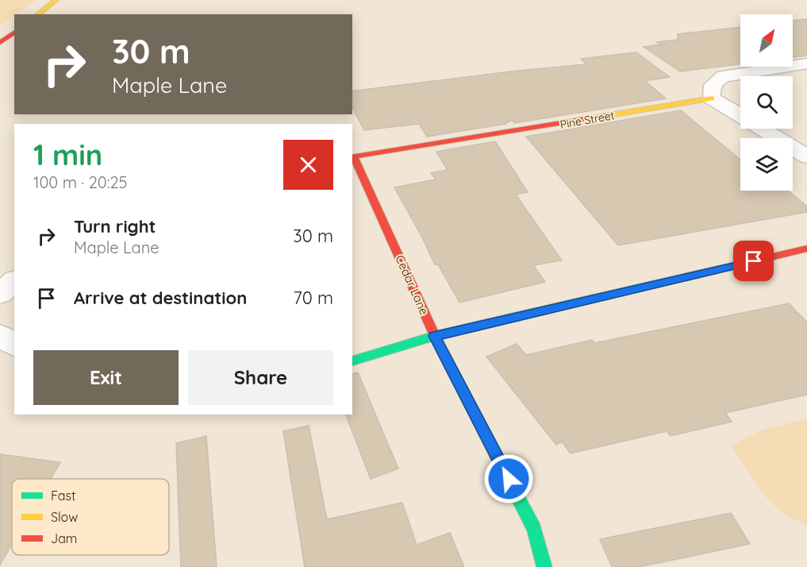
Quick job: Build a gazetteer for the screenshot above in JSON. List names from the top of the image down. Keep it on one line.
{"streets":{"street":["Pine Street","Cedar Lane"]},"crossings":[["Pine Street","Cedar Lane"]],"legend":["Fast","Slow","Jam"],"north":"top right","page":{"turn":["30 m","Maple Lane"],"heading":["1 min","100 m · 20:25"],"list":[{"name":"Turn right","note":"Maple Lane","value":"30 m"},{"name":"Arrive at destination","value":"70 m"}],"buttons":["Exit","Share"]}}
